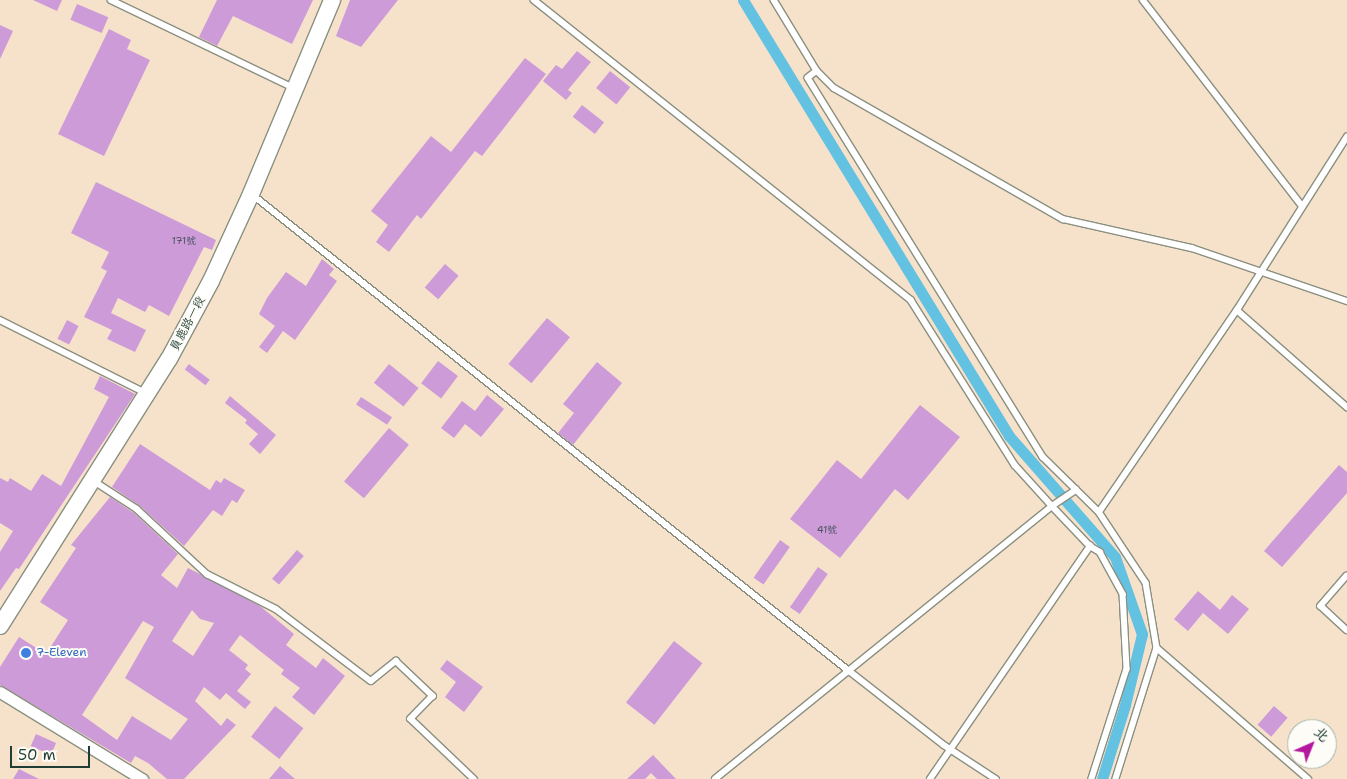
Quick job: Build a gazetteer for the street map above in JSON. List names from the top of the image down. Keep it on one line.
{"streets":{"main road":["員鹿路一段"]},"places":["7-Eleven"],"house_numbers":["171號","41號"],"scale_bar":"50 m","north":"top right"}
